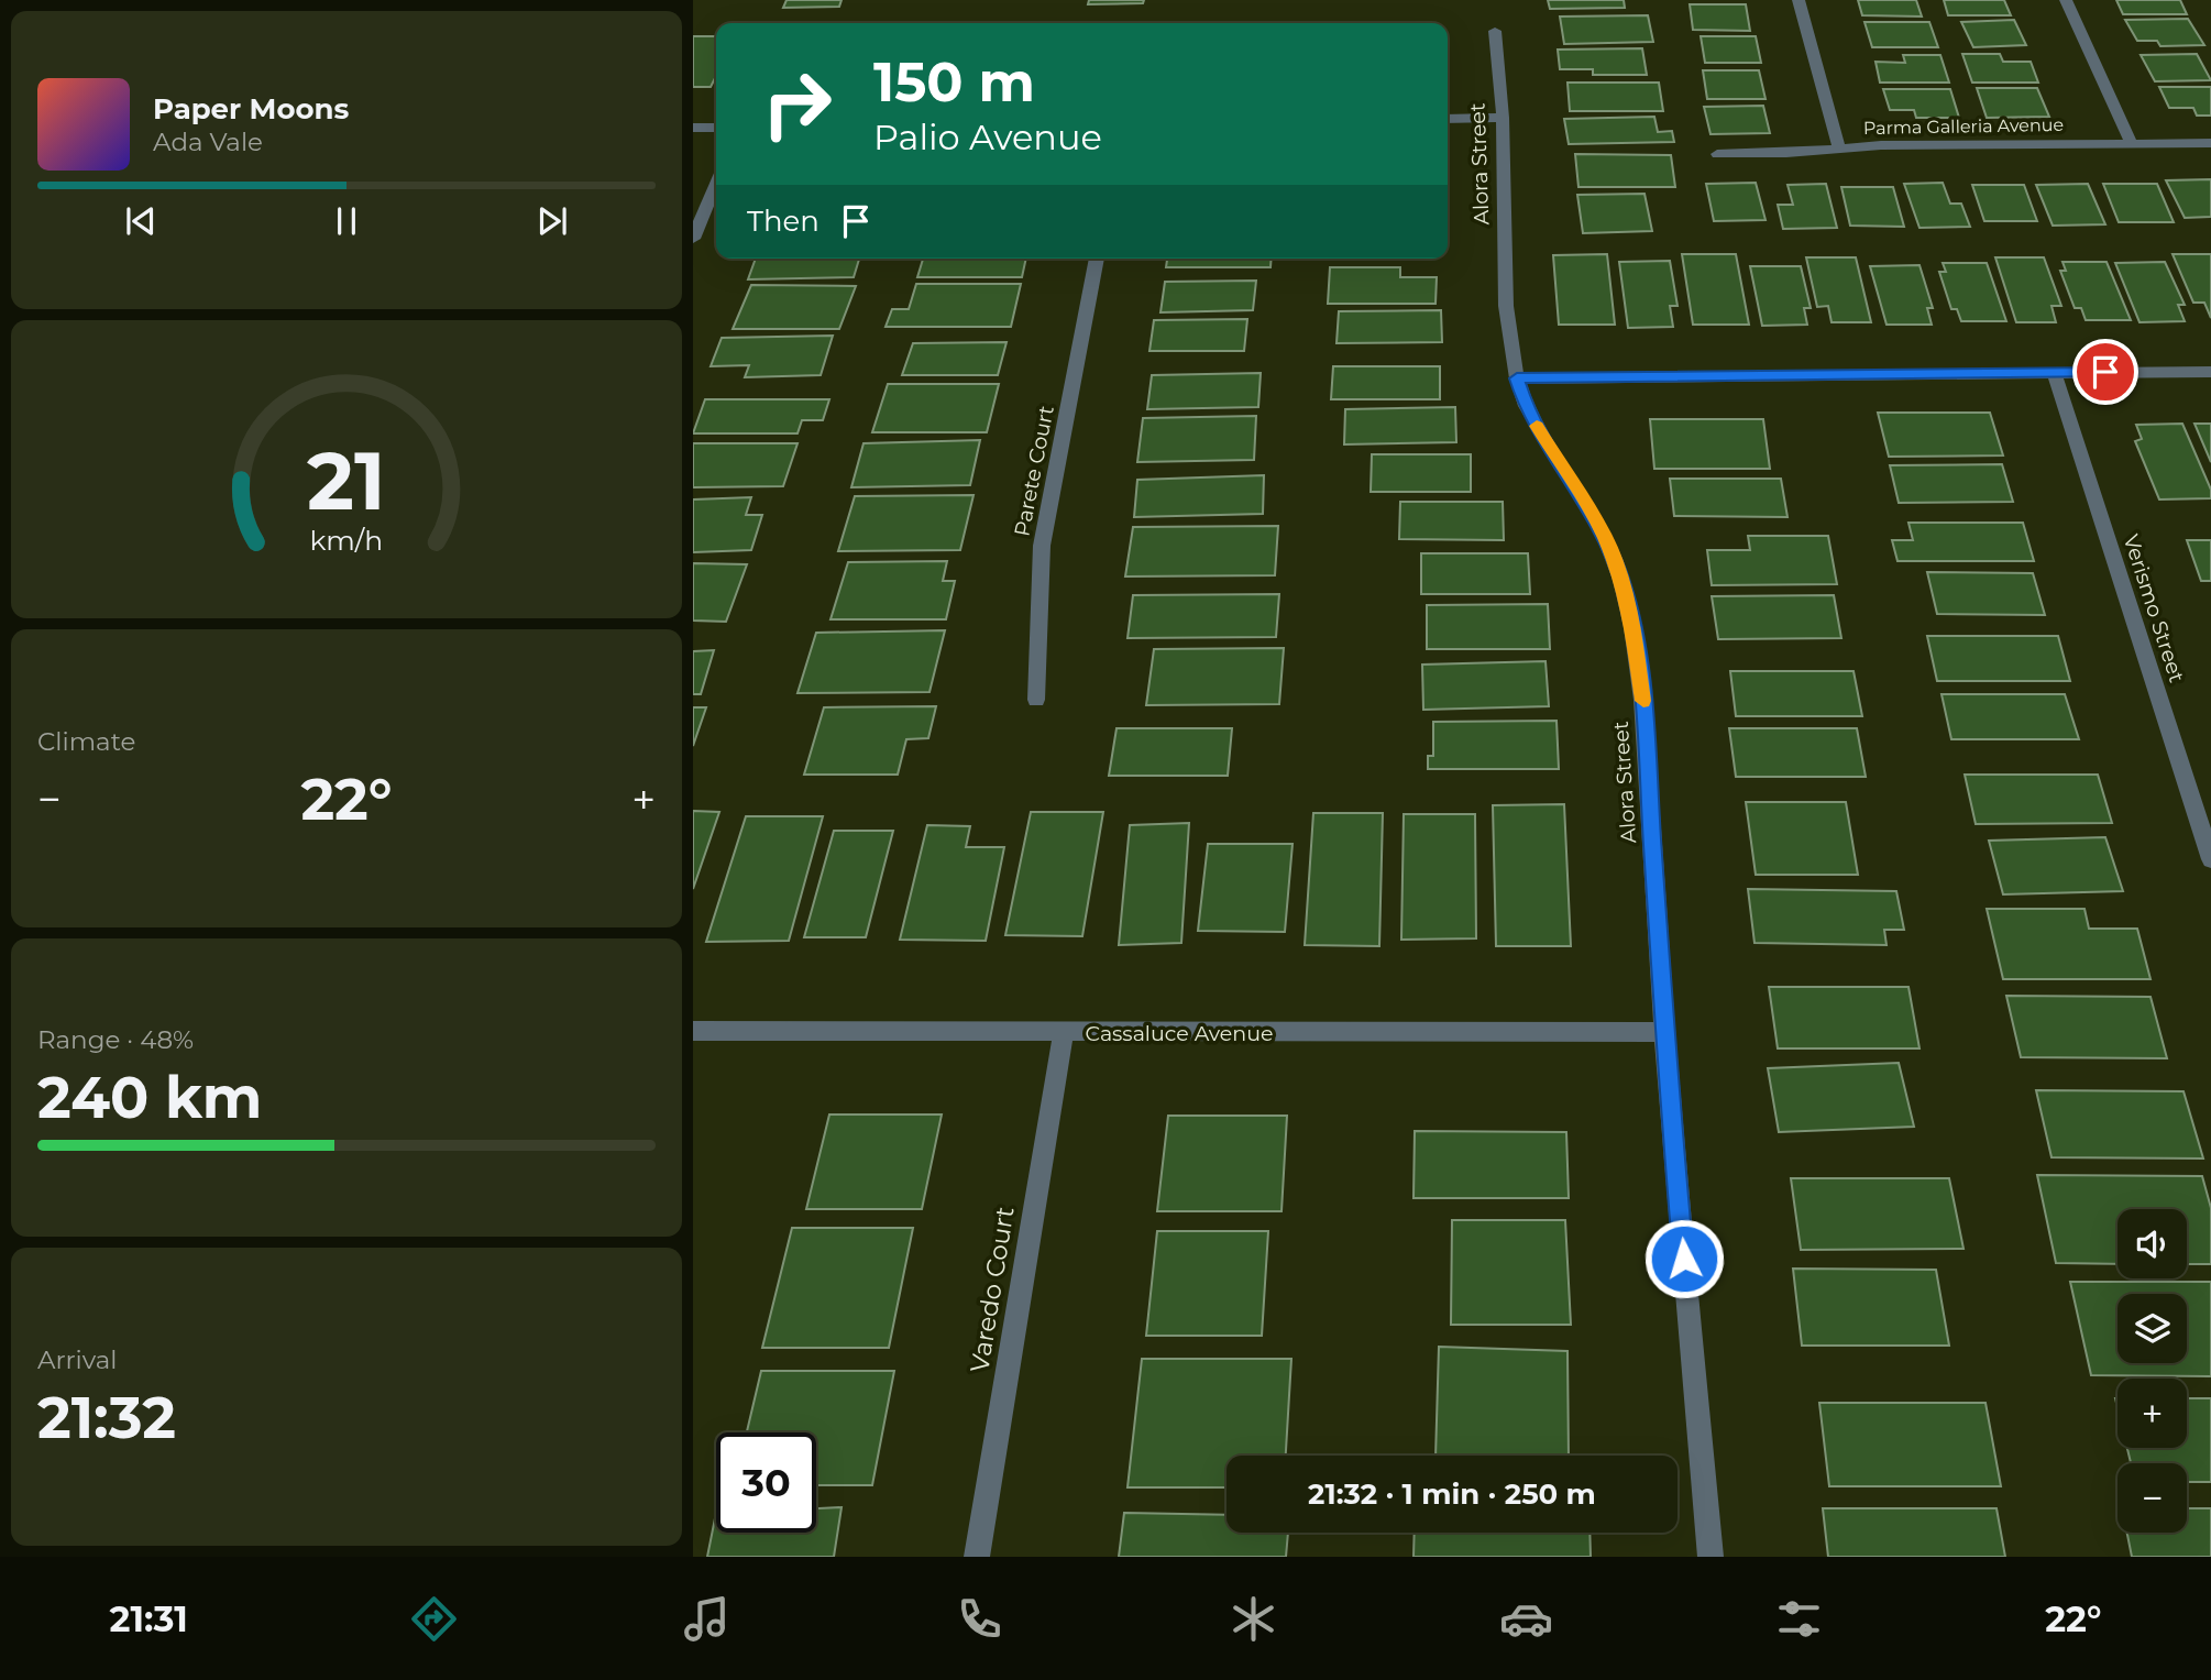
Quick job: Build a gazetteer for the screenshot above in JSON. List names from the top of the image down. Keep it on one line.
{"streets":{"street":["Parma Galleria Avenue","Alora Street","Parete Court","Verismo Street","Cassaluce Avenue","Varedo Court"]},"crossings":[["Alora Street","Cassaluce Avenue"],["Cassaluce Avenue","Varedo Court"]],"page":{"turn":["150 m","Palio Avenue"],"song":["Paper Moons","Ada Vale"],"then":"Then","tile":["Climate",["Range · 48%","240 km"],["Arrival","21:32"]],"heat":["−","22°","+"],"map_buttons":["+","−"],"limit":"30","trip":"21:32 · 1 min · 250 m","tabs":["21:31","22°"],"gauge":["21","km/h"]}}
